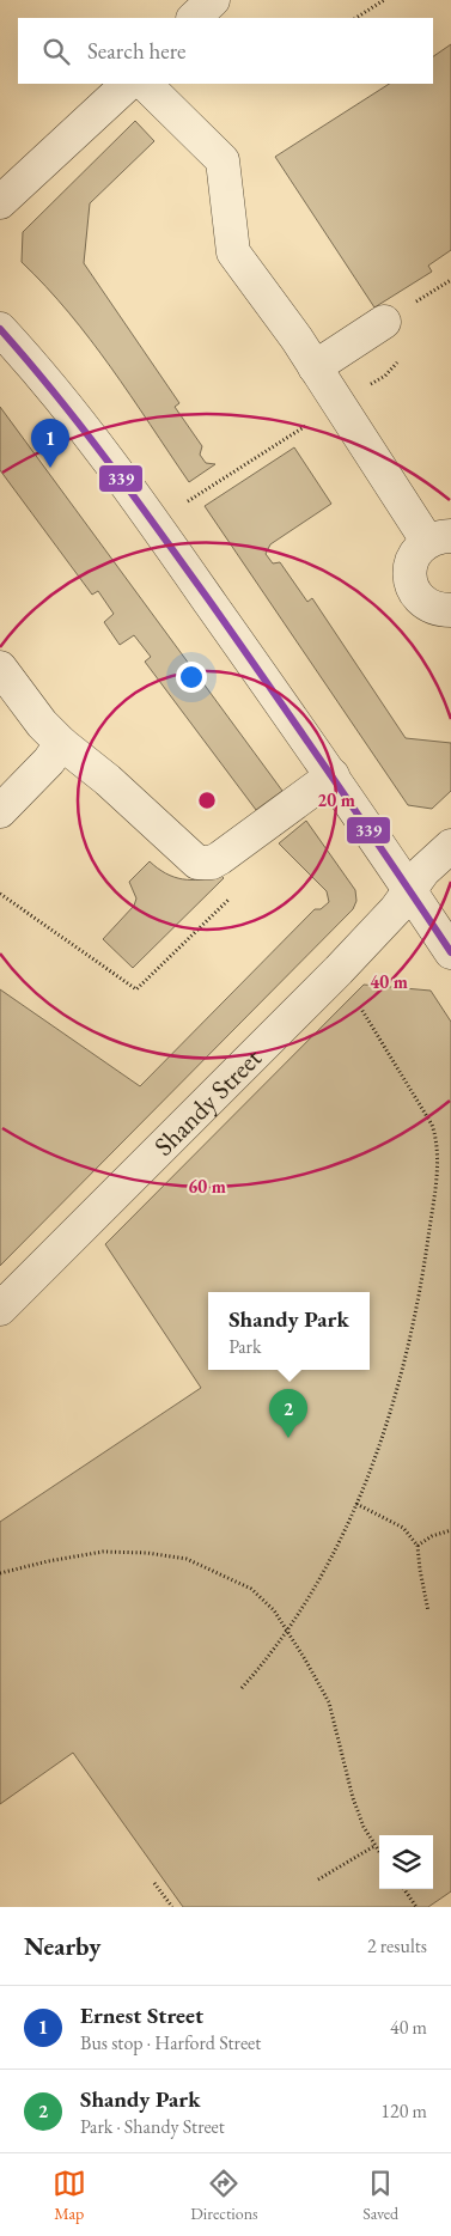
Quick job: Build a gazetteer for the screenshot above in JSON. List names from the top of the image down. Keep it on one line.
{"streets":{"street":["Shandy Street"]},"lines":["transit line 339"],"page":{"search":"Search here","pins":["1","2"],"popup":["Shandy Park","Park"],"heading":["Nearby","2 results"],"list":[{"mark":"1","name":"Ernest Street","note":"Bus stop · Harford Street","value":"40 m"},{"mark":"2","name":"Shandy Park","note":"Park · Shandy Street","value":"120 m"}],"nav":["Map","Directions","Saved"]},"rings":["20 m","40 m","60 m"]}
